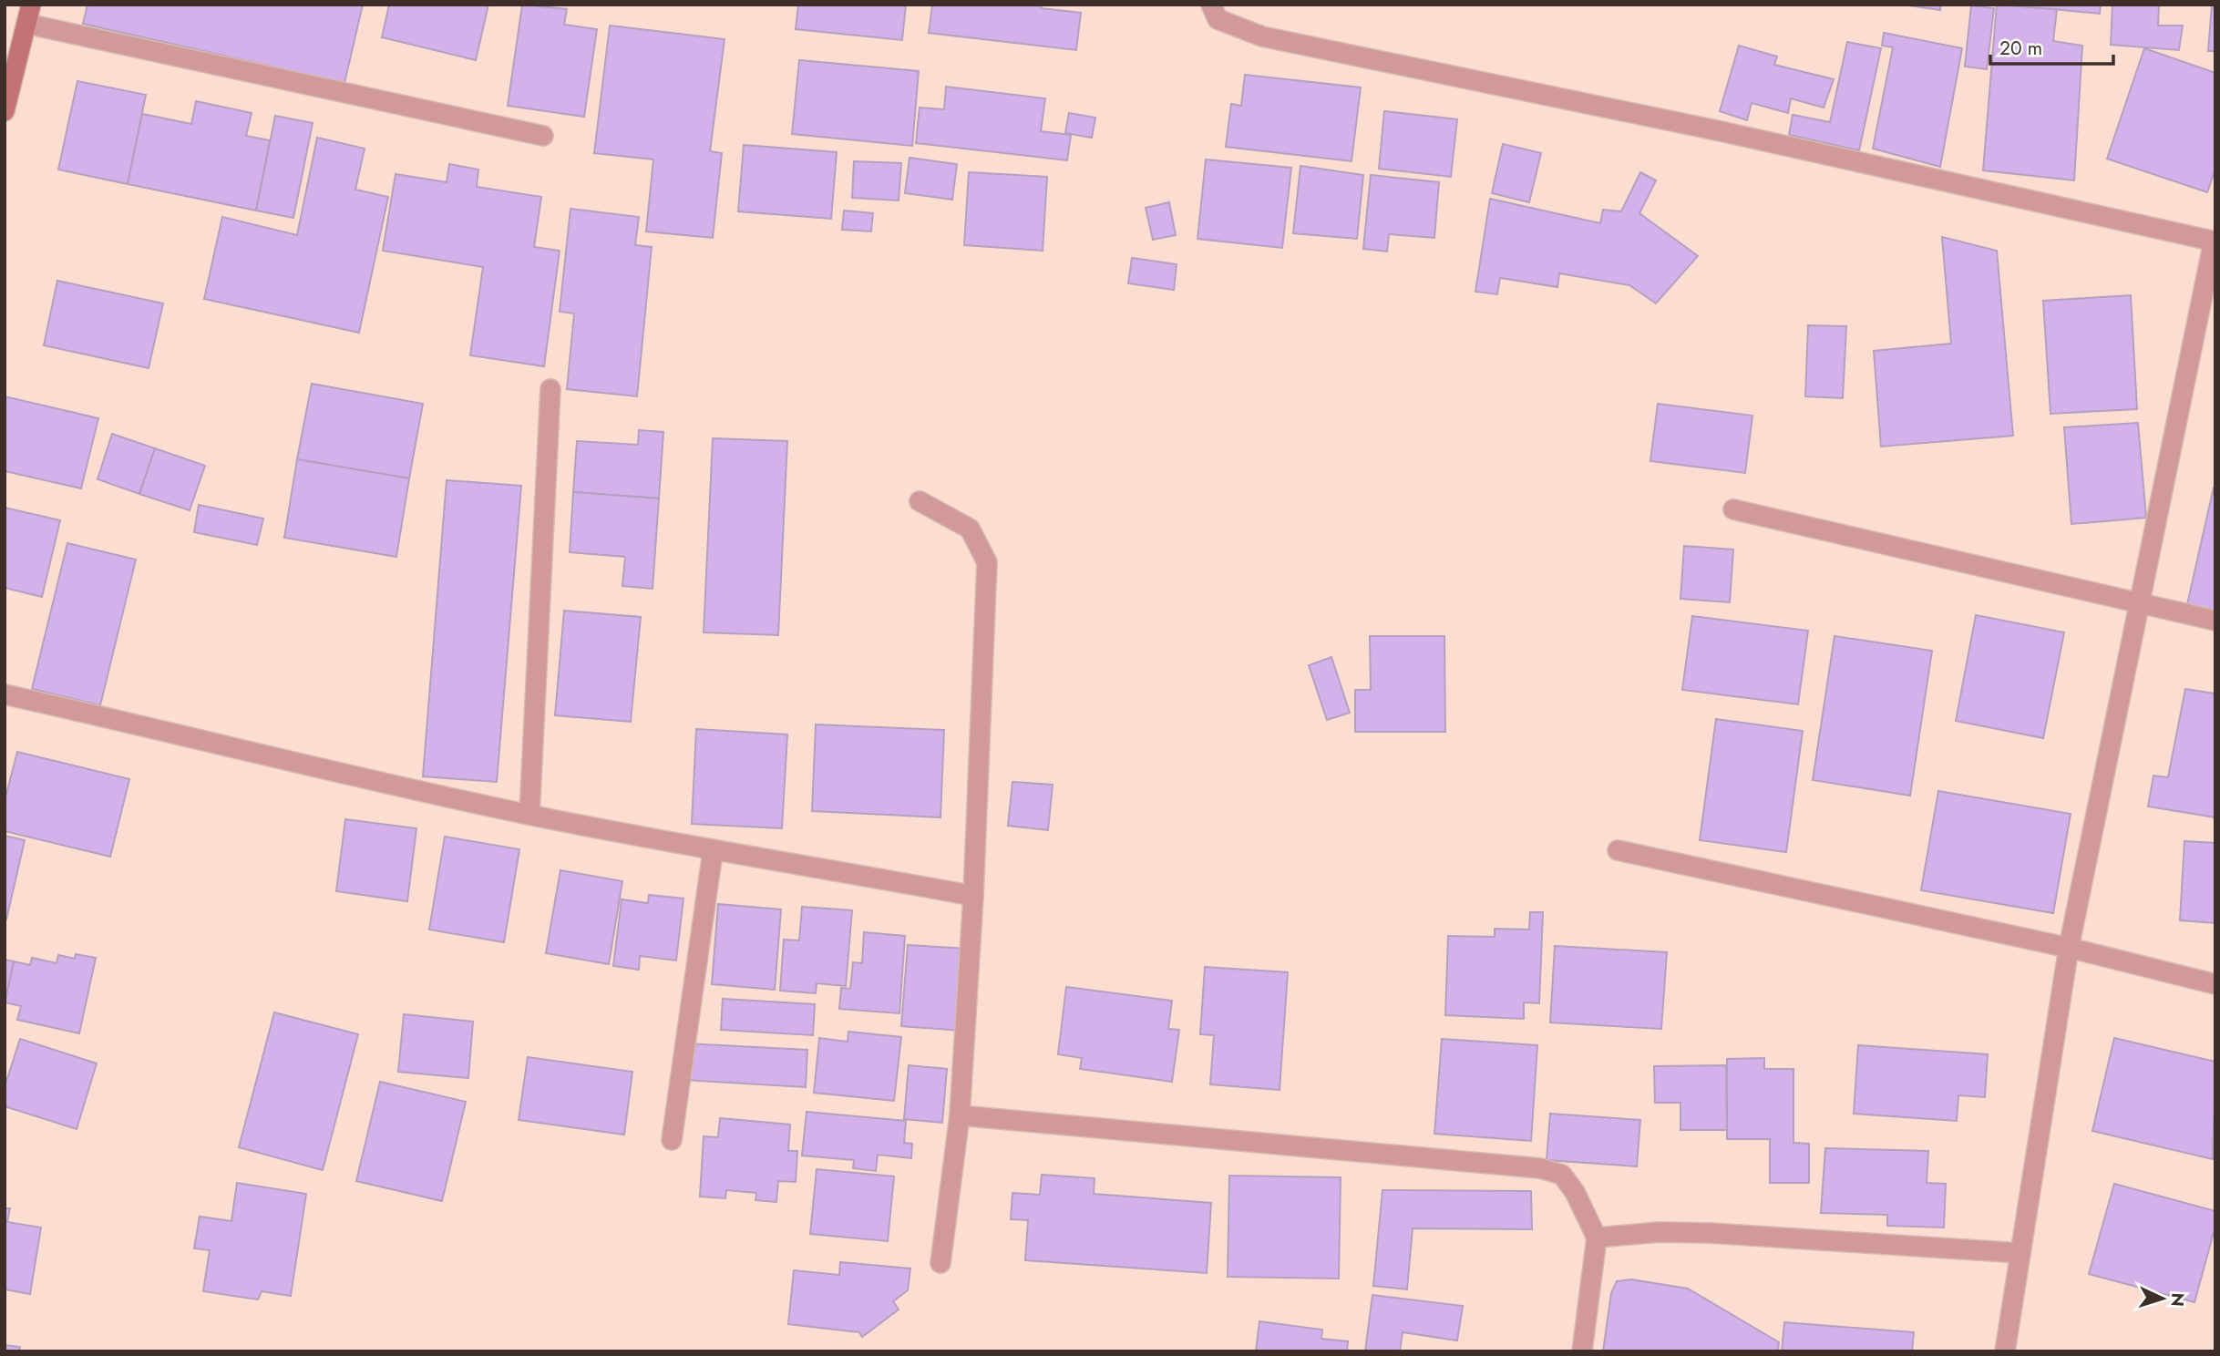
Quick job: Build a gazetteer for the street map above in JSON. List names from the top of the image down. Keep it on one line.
{"scale_bar":"20 m","north":"right"}
